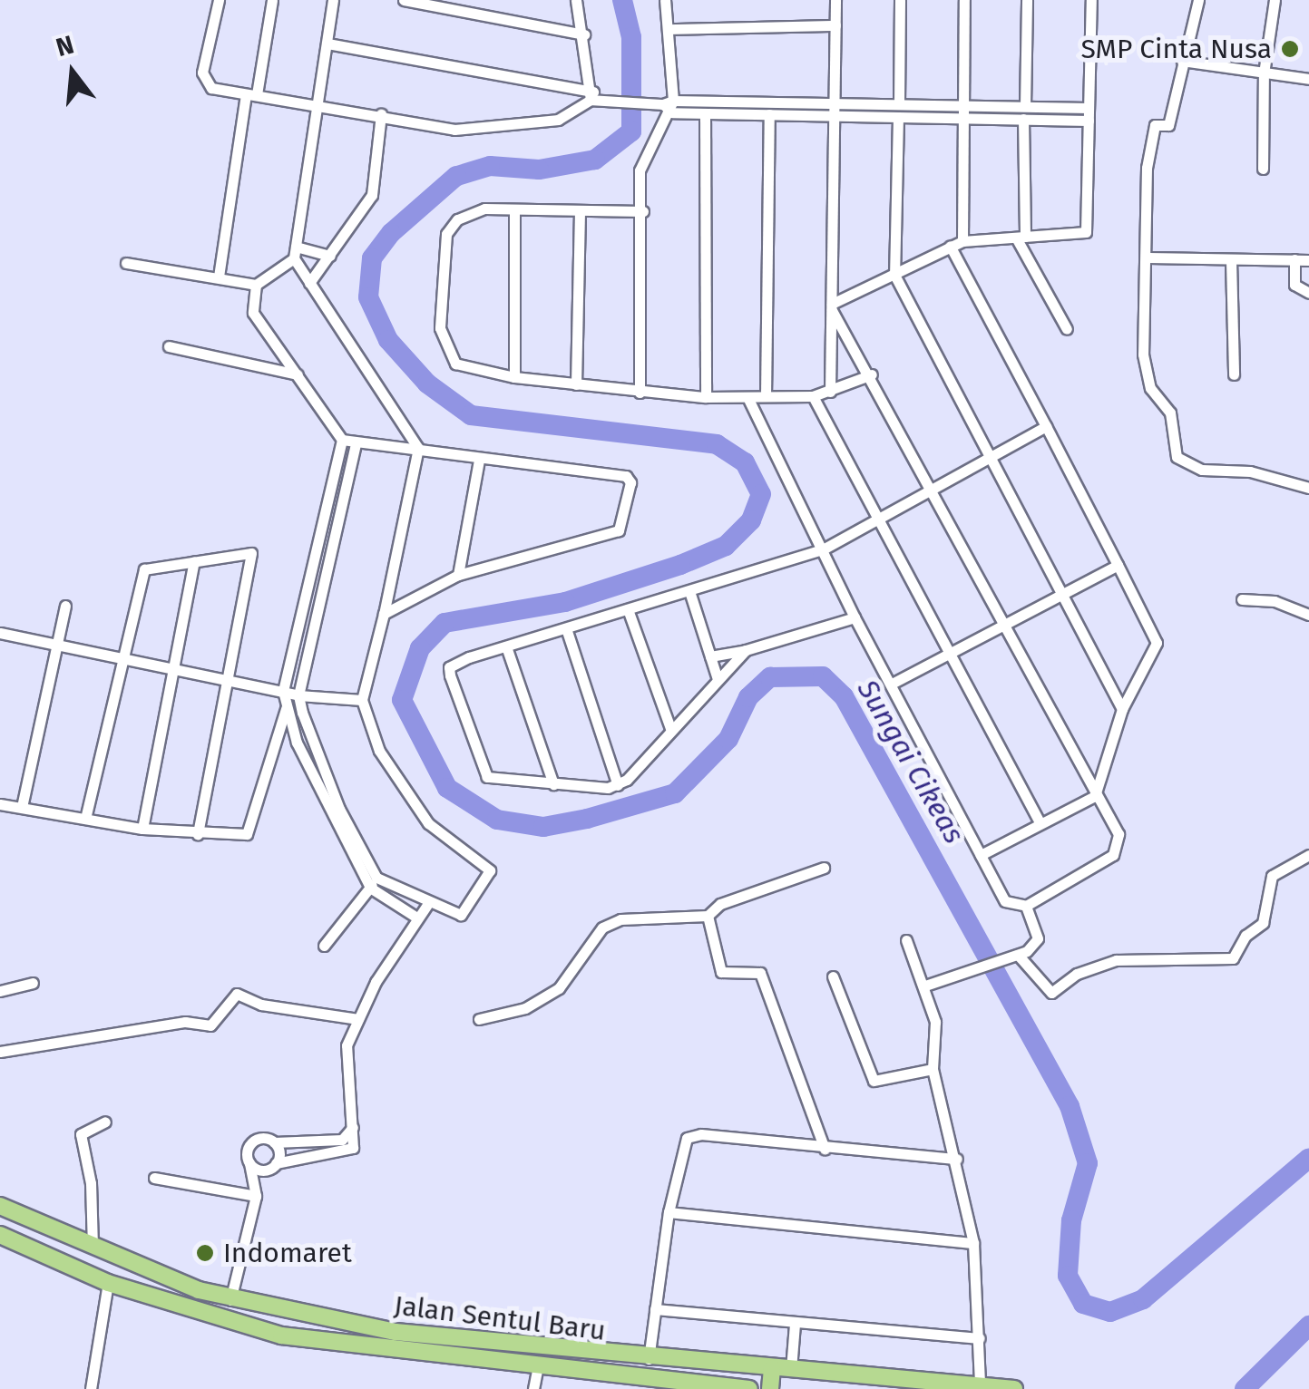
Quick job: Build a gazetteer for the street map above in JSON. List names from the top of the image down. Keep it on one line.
{"streets":{"main road":["Jalan Sentul Baru"]},"water":["Sungai Cikeas"],"places":["SMP Cinta Nusa","Indomaret"],"north":"top"}
